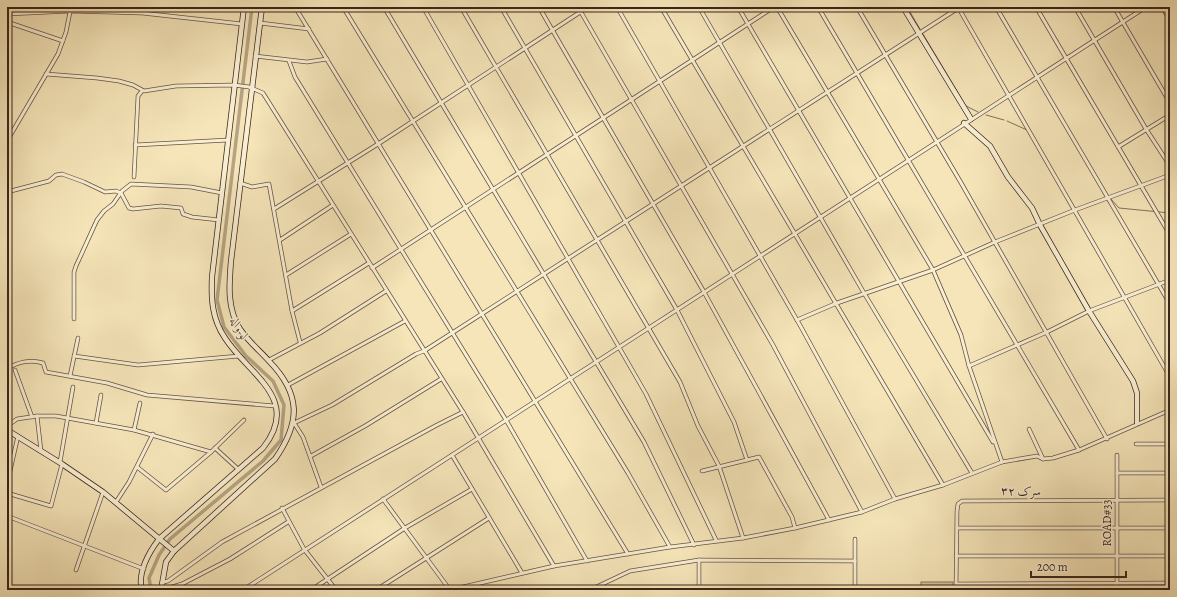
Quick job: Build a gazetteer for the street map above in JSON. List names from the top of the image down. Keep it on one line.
{"streets":{"street":["سرک ۳۲","ROAD#33"]},"crossings":[["سرک ۳۲","ROAD#33"]],"water":["لو واله"],"scale_bar":"200 m"}
